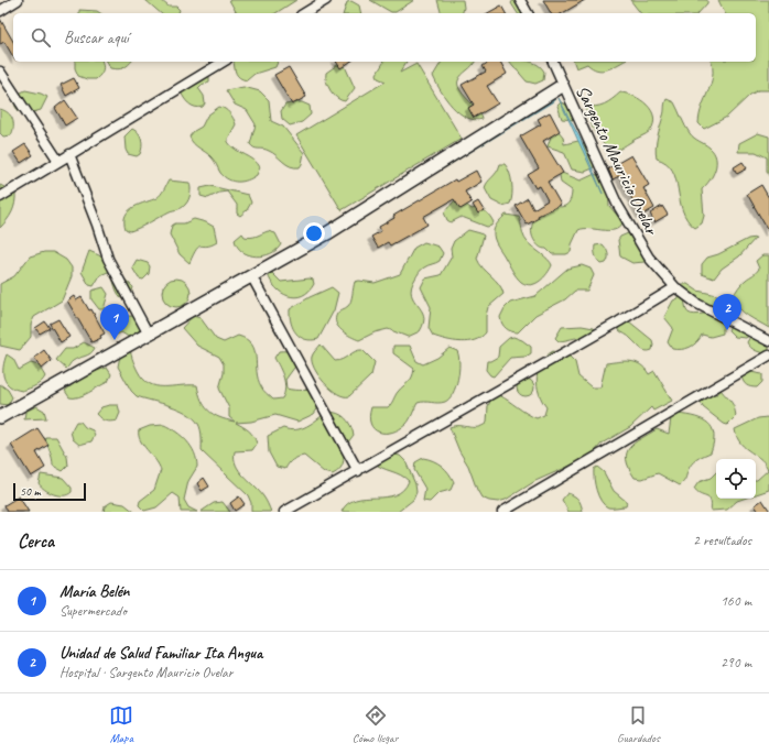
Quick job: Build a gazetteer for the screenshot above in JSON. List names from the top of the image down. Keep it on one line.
{"streets":{"street":["Sargento Mauricio Ovelar"]},"scale_bar":"50 m","page":{"search":"Buscar aquí","pins":["2","1"],"scale":"50 m","heading":["Cerca","2 resultados"],"list":[{"mark":"1","name":"María Belén","note":"Supermercado","value":"160 m"},{"mark":"2","name":"Unidad de Salud Familiar Ita Angua","note":"Hospital · Sargento Mauricio Ovelar","value":"290 m"}],"nav":["Mapa","Cómo llegar","Guardados"]}}
